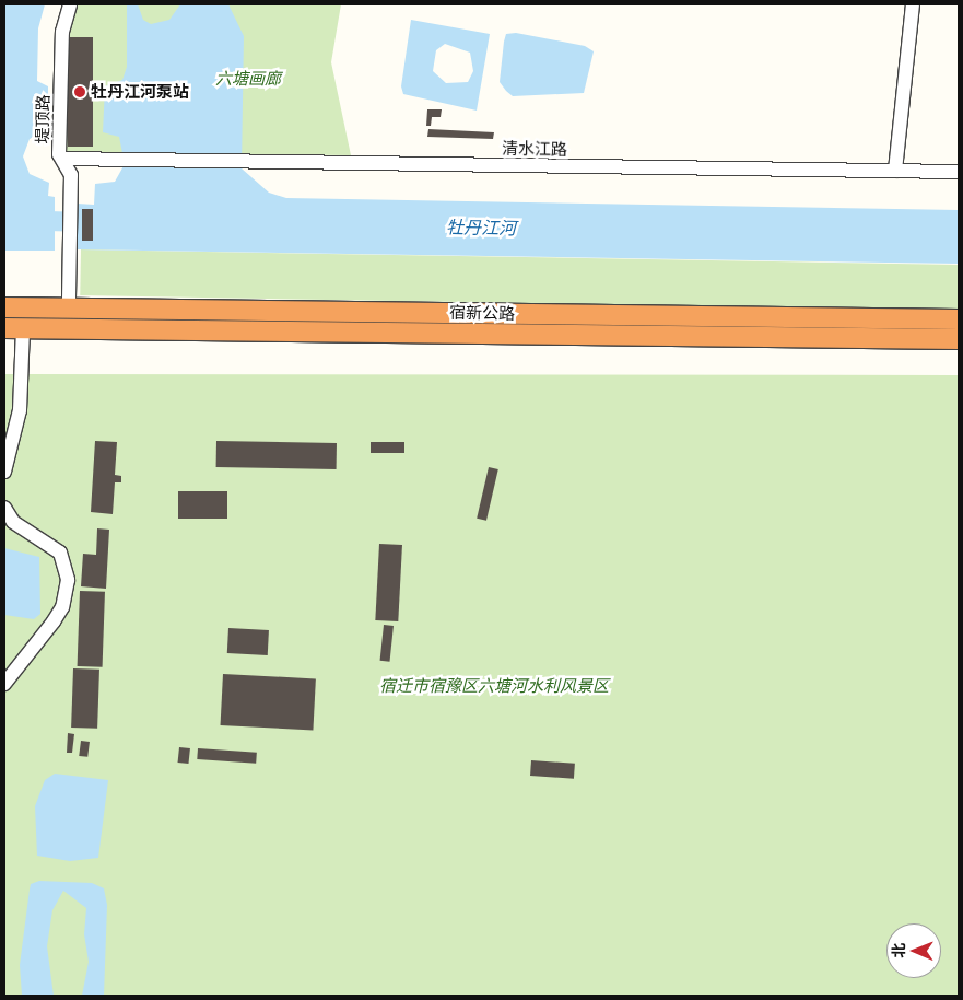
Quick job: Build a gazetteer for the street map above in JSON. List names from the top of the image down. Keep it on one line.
{"streets":{"highway":["宿新公路"],"street":["堤顶路","清水江路"]},"crossings":[["堤顶路","清水江路"]],"water":["牡丹江河"],"parks":["六塘画廊","宿迁市宿豫区六塘河水利风景区"],"places":["牡丹江河泵站"],"north":"left"}
